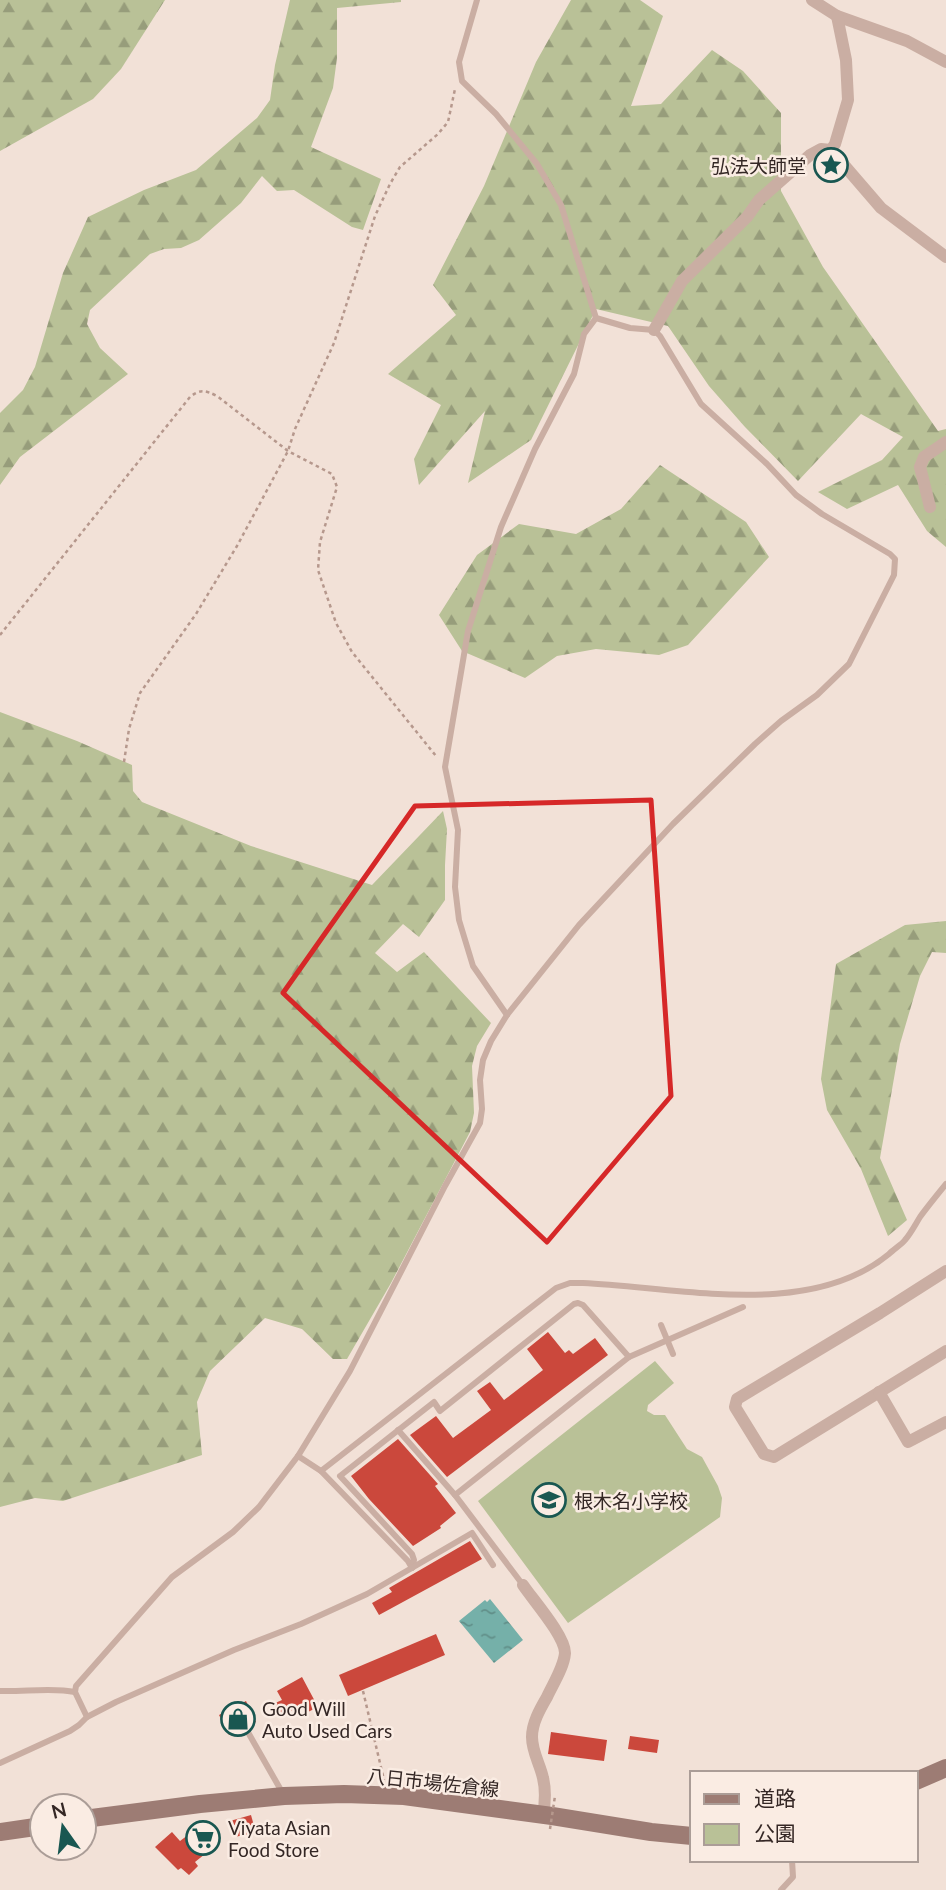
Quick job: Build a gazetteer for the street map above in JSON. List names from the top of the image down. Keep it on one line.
{"streets":{"main road":["八日市場佐倉線"]},"places":{"place":["弘法大師堂"],"school or university":["根木名小学校"],"shop":["Good Will Auto Used Cars"],"supermarket":["Viyata Asian Food Store"]},"legend":["道路","公園"],"north":"top"}
